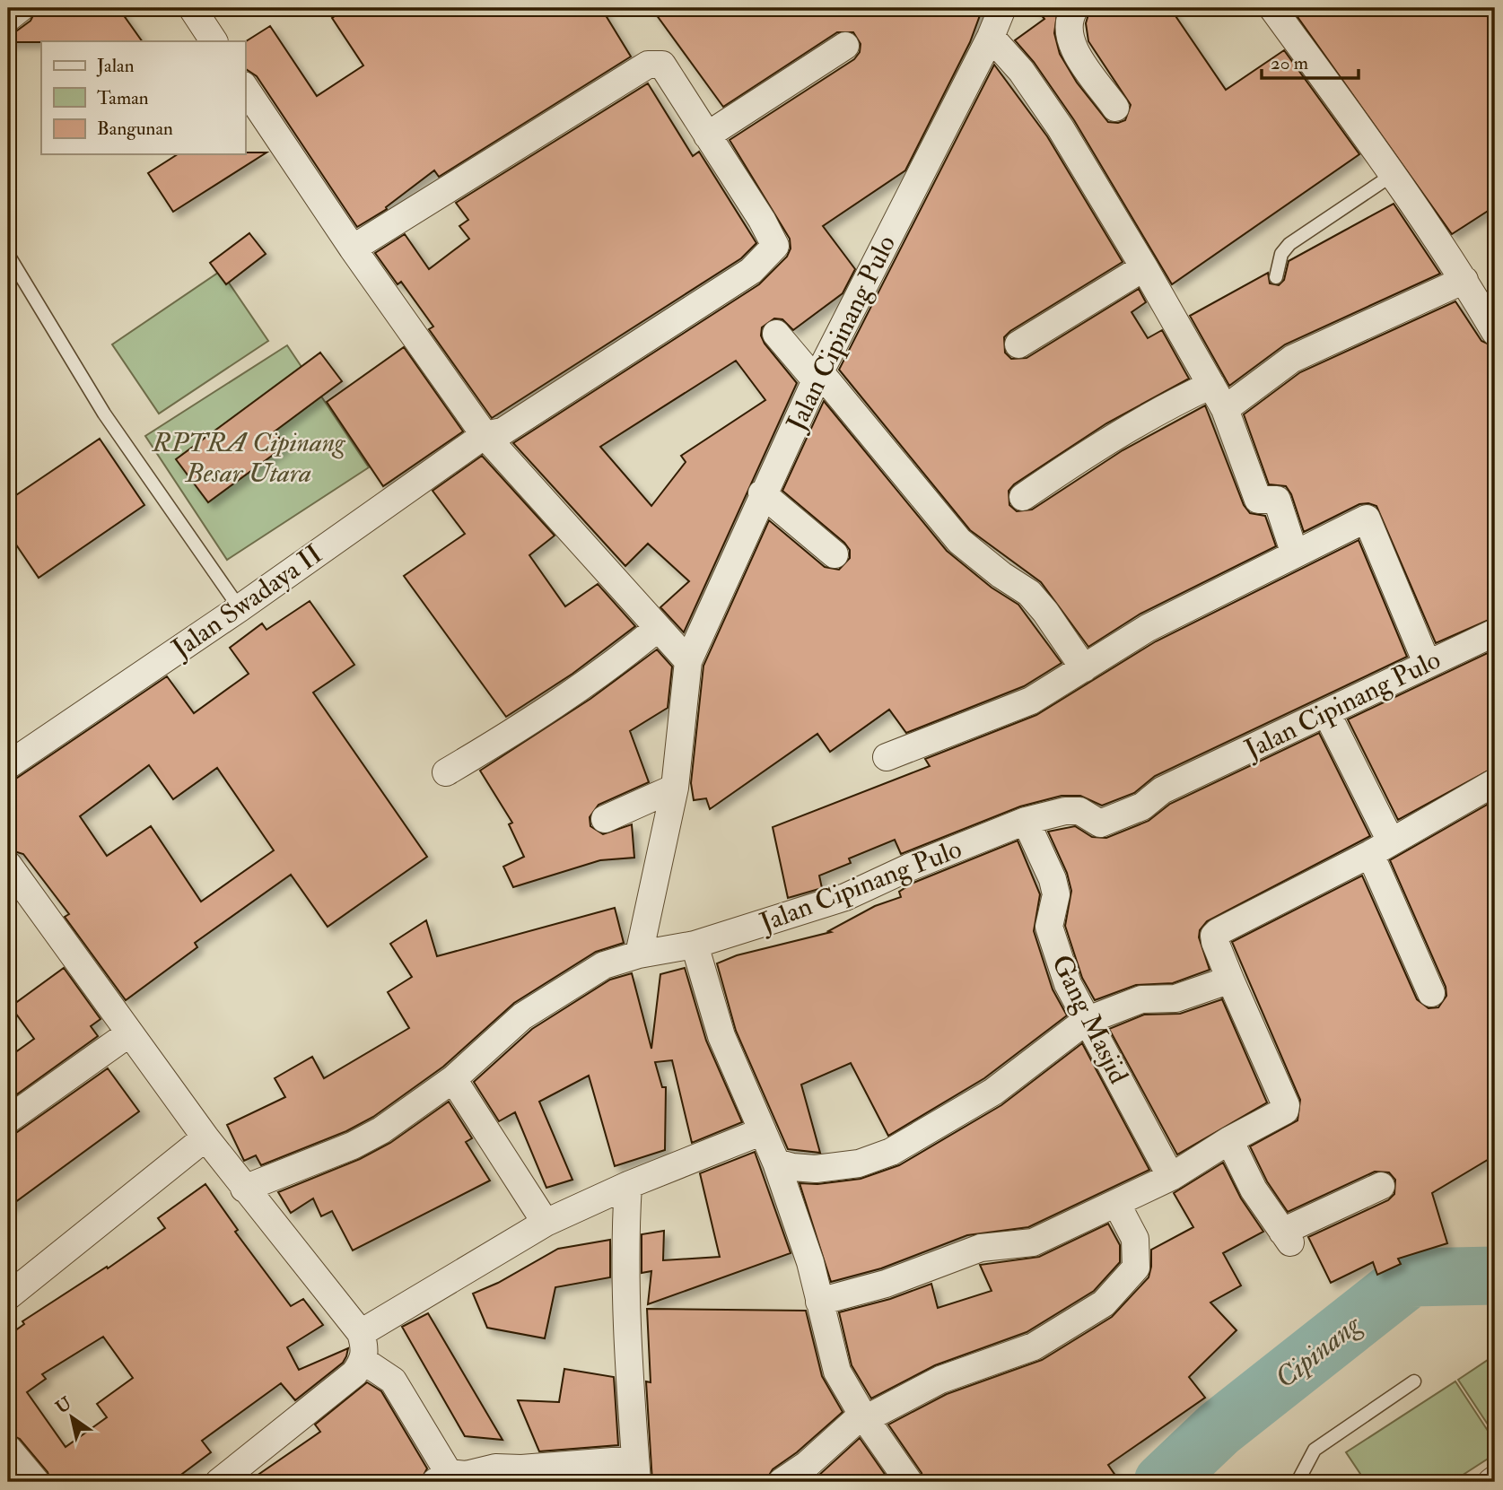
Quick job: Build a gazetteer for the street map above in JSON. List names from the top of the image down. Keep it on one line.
{"streets":{"street":["Jalan Cipinang Pulo","Jalan Swadaya II","Gang Masjid"]},"crossings":[["Jalan Cipinang Pulo","Gang Masjid"]],"water":["Cipinang"],"parks":["RPTRA Cipinang Besar Utara"],"legend":["Jalan","Taman","Bangunan"],"scale_bar":"20 m","north":"top left"}
